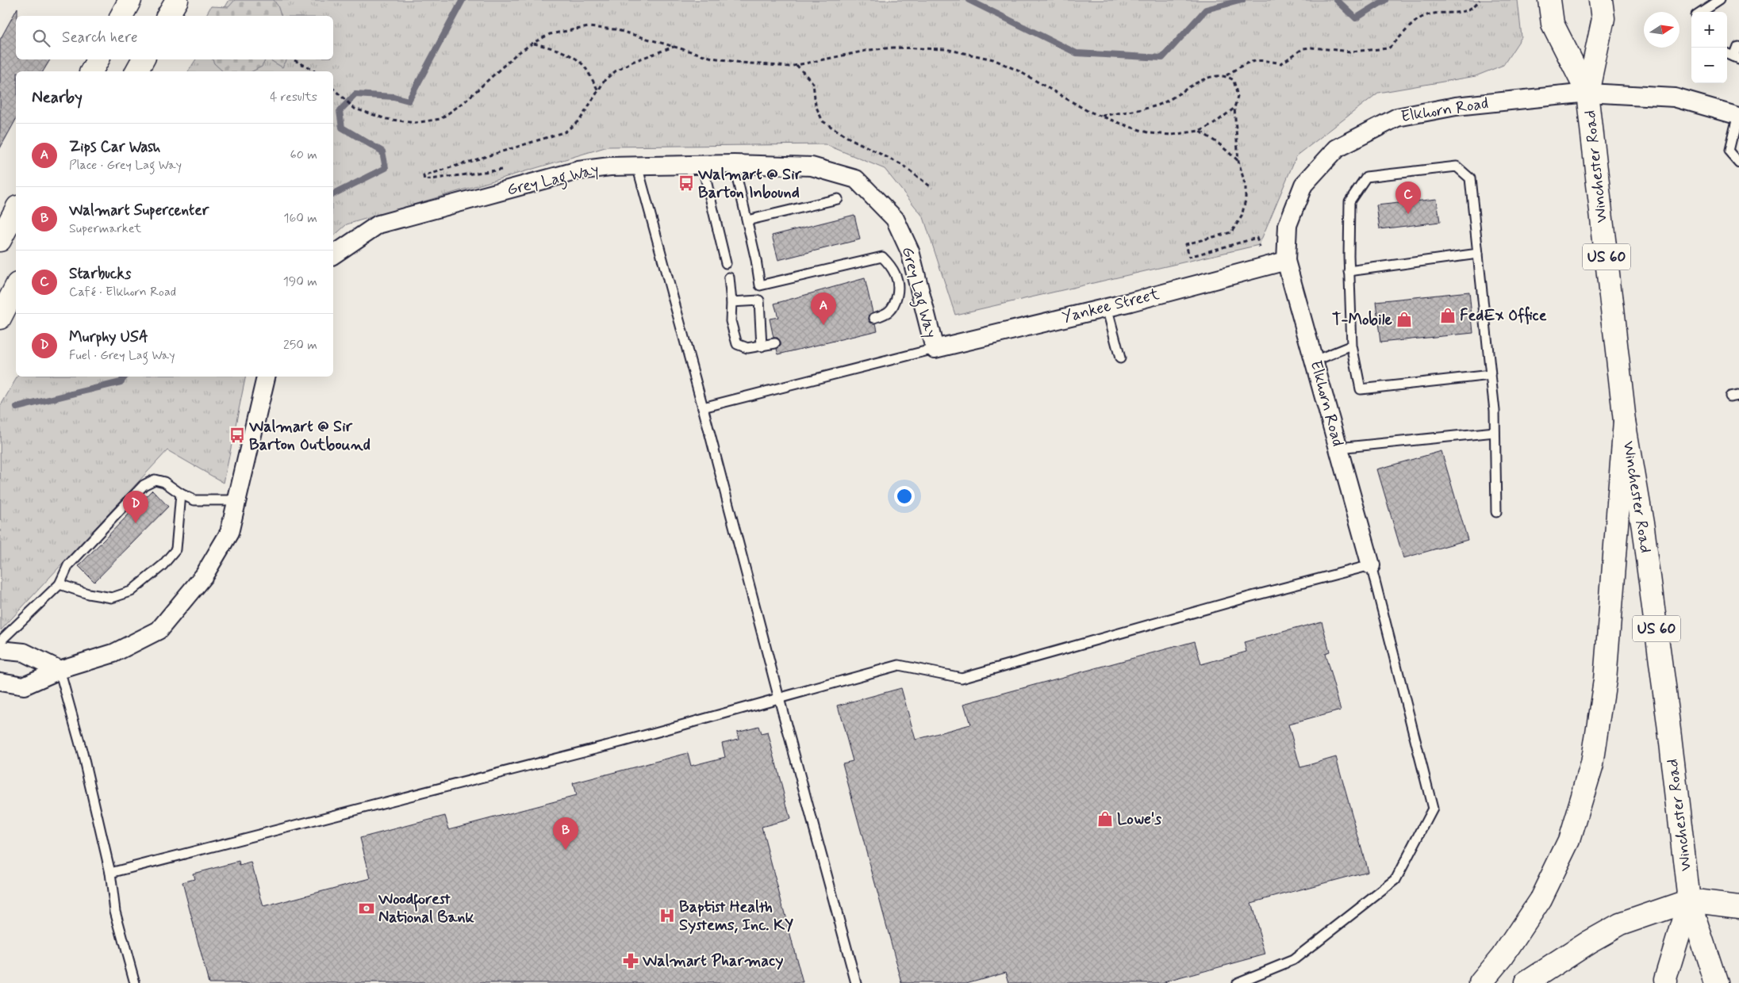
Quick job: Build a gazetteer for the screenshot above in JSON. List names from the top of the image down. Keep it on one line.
{"streets":{"main road":["Winchester Road","US 60"],"street":["Elkhorn Road","Grey Lag Way","Yankee Street"]},"crossings":[["Elkhorn Road","Winchester Road"],["Elkhorn Road","Yankee Street"],["Grey Lag Way","Yankee Street"]],"places":{"bus stop":["Walmart @ Sir Barton Inbound","Walmart @ Sir Barton Outbound"],"shop":["FedEx Office","T-Mobile","Lowe's"],"bank":["Woodforest National Bank"],"hospital":["Baptist Health Systems, Inc. KY"],"pharmacy":["Walmart Pharmacy"]},"north":"right","page":{"map_buttons":["+","−"],"search":"Search here","heading":["Nearby","4 results"],"list":[{"mark":"A","name":"Zips Car Wash","note":"Place · Grey Lag Way","value":"60 m"},{"mark":"B","name":"Walmart Supercenter","note":"Supermarket","value":"160 m"},{"mark":"C","name":"Starbucks","note":"Café · Elkhorn Road","value":"190 m"},{"mark":"D","name":"Murphy USA","note":"Fuel · Grey Lag Way","value":"250 m"}],"pins":["C","A","D","B"]}}
